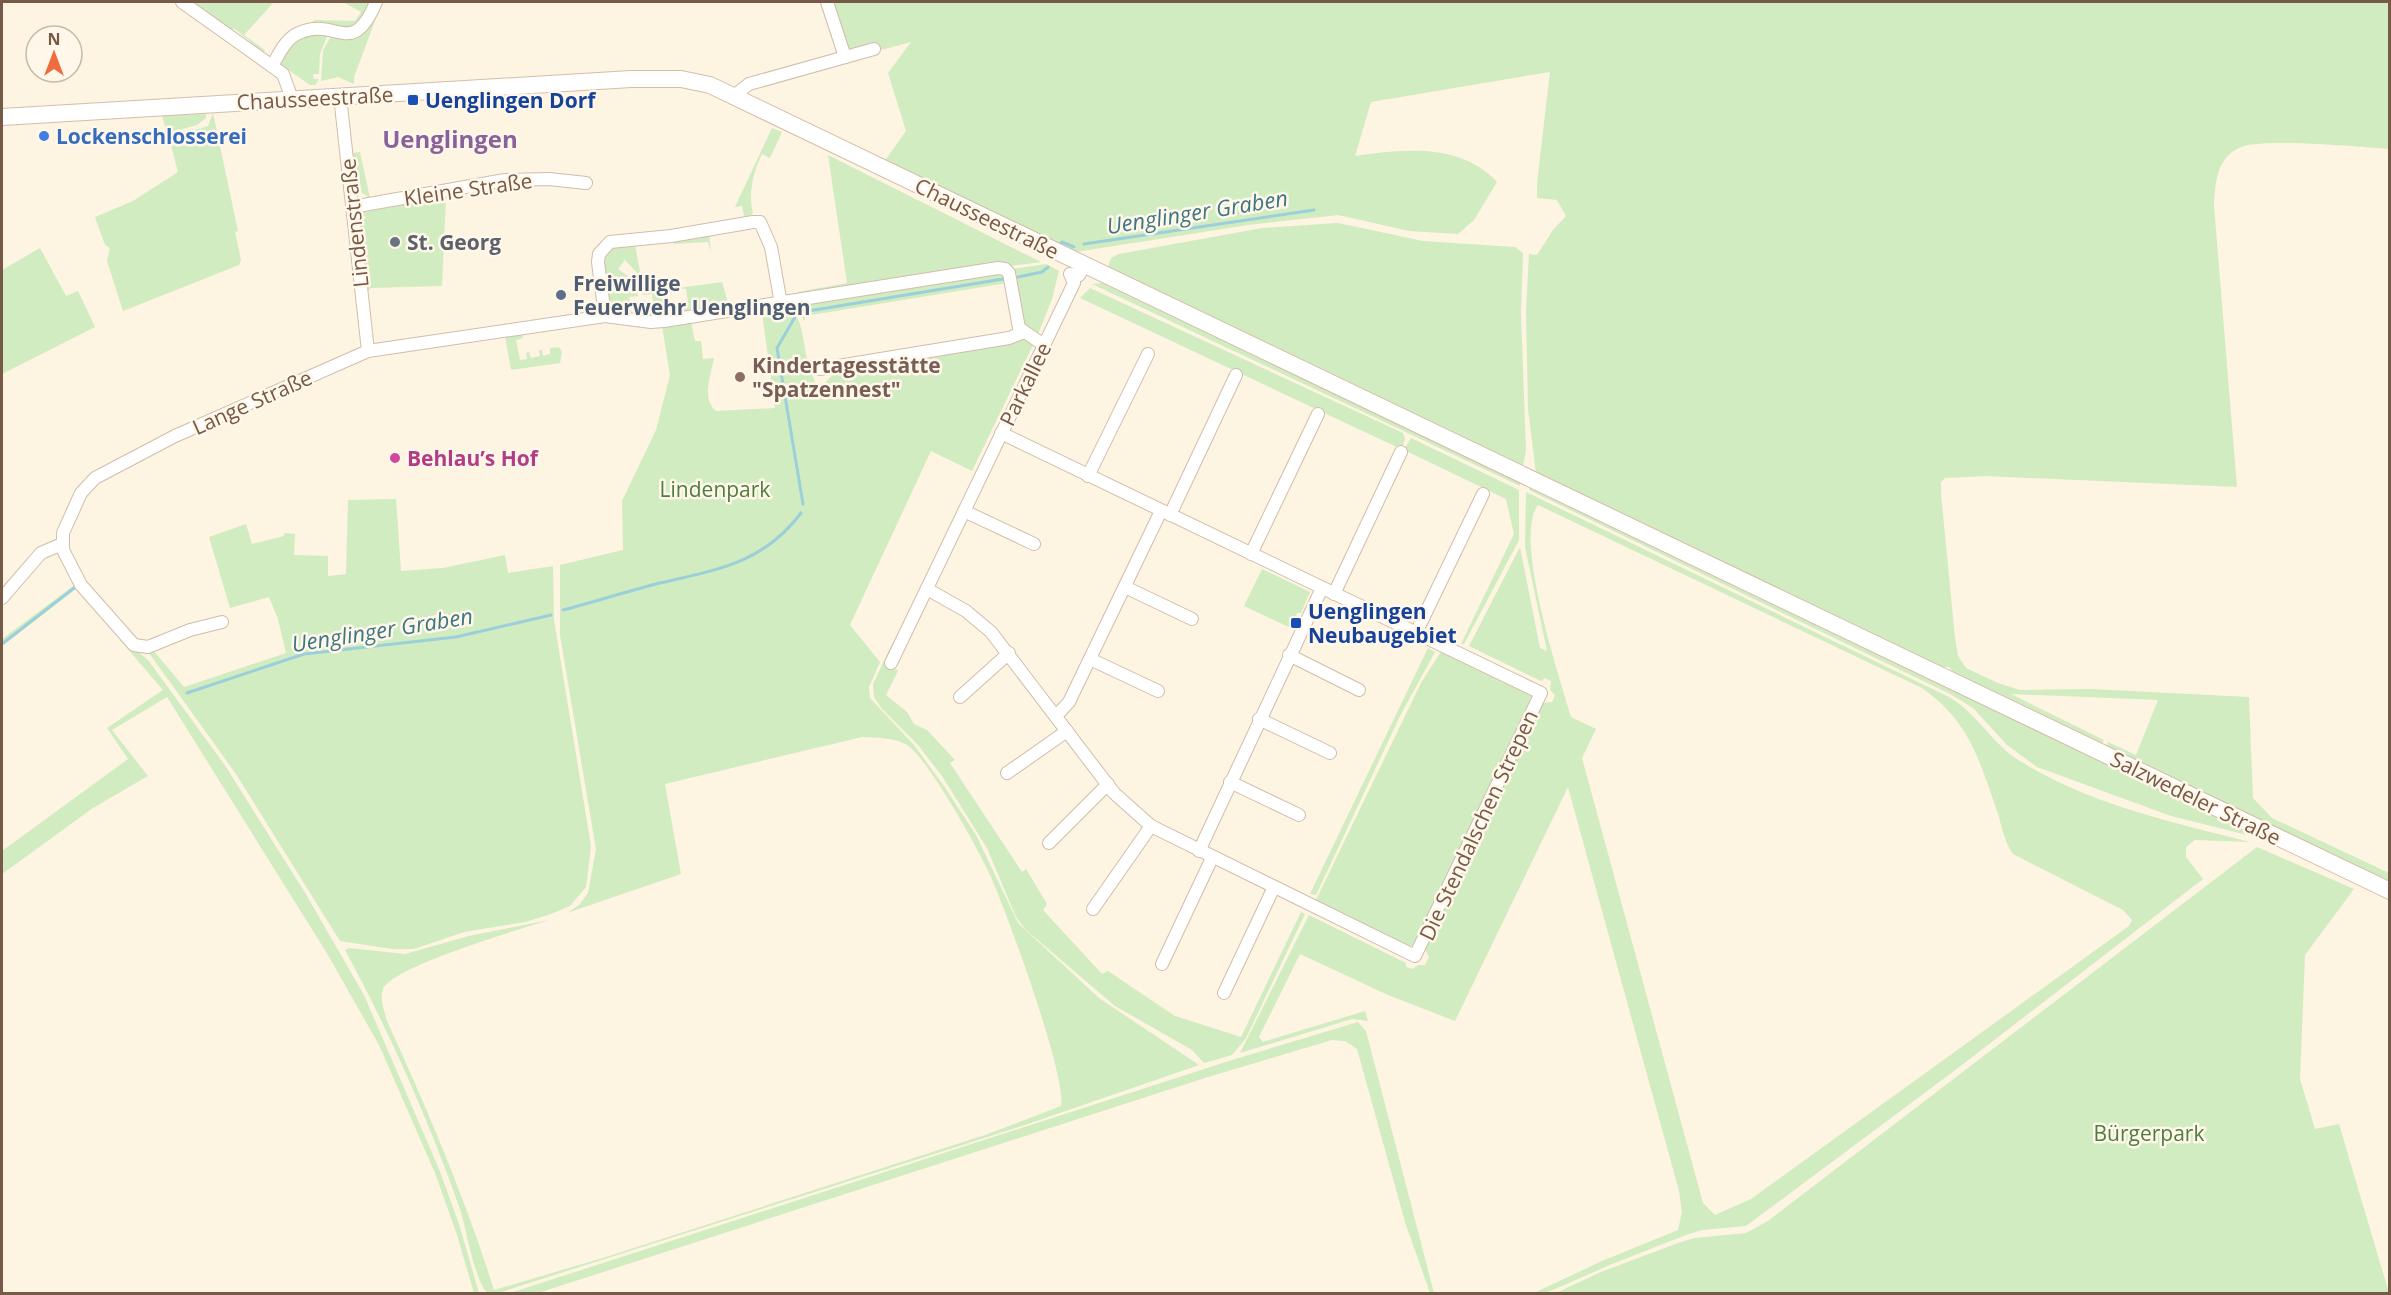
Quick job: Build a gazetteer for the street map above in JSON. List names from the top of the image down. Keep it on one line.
{"streets":{"main road":["Chausseestraße","Salzwedeler Straße"],"street":["Kleine Straße","Lindenstraße","Parkallee","Lange Straße","Die Stendalschen Strepen"]},"crossings":[["Chausseestraße","Lindenstraße"],["Chausseestraße","Parkallee"],["Chausseestraße","Salzwedeler Straße"],["Kleine Straße","Lindenstraße"],["Lindenstraße","Lange Straße"]],"districts":["Uenglingen"],"water":["Uenglinger Graben"],"parks":["Lindenpark","Bürgerpark"],"places":{"transit":["Uenglingen Dorf","Uenglingen Neubaugebiet"],"other":["Lockenschlosserei","St. Georg","Freiwillige Feuerwehr Uenglingen","Kindertagesstätte \"Spatzennest\"","Behlau’s Hof"]},"north":"top"}
